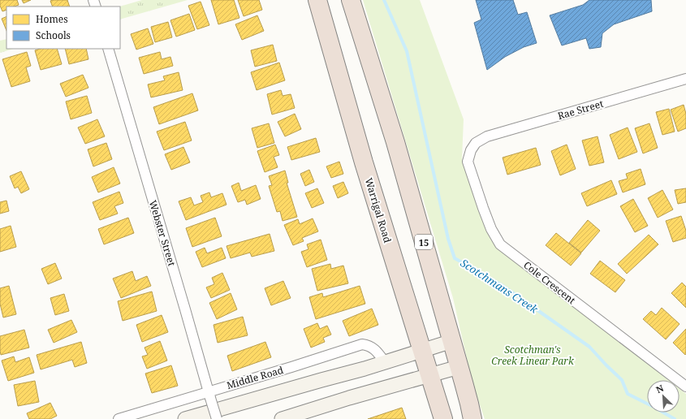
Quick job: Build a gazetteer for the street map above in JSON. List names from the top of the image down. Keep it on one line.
{"streets":{"highway":["Warrigal Road","15"],"street":["Rae Street","Webster Street","Cole Crescent","Middle Road"]},"crossings":[["Rae Street","Cole Crescent"],["Webster Street","Middle Road"]],"water":["Scotchmans Creek"],"parks":["Scotchman's Creek Linear Park"],"legend":["Homes","Schools"],"north":"top left"}
